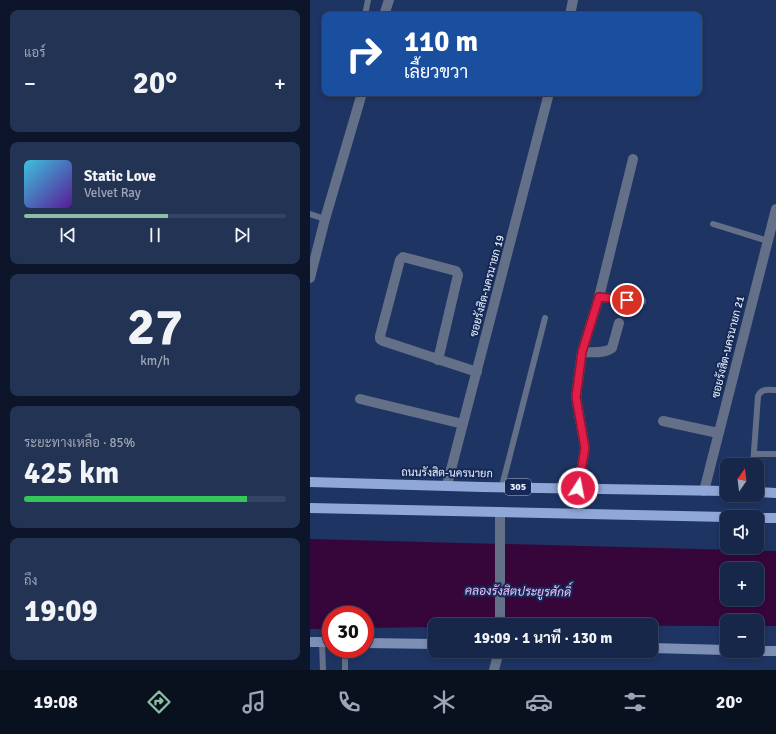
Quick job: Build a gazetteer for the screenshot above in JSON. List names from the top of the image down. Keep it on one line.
{"streets":{"main road":["ถนนรังสิต-นครนายก","305"],"street":["ซอยรังสิต-นครนายก 19","ซอยรังสิต-นครนายก 21"]},"crossings":[["ซอยรังสิต-นครนายก 19","ถนนรังสิต-นครนายก"],["ซอยรังสิต-นครนายก 21","ถนนรังสิต-นครนายก"]],"water":["คลองรังสิตประยูรศักดิ์"],"north":"top","page":{"tile":["แอร์",["27","km/h"],["ระยะทางเหลือ · 85%","425 km"],["ถึง","19:09"]],"turn":["110 m","เลี้ยวขวา"],"heat":["−","20°","+"],"song":["Static Love","Velvet Ray"],"map_buttons":["+","−"],"limit":"30","trip":"19:09 · 1 นาที · 130 m","tabs":["19:08","20°"]}}
